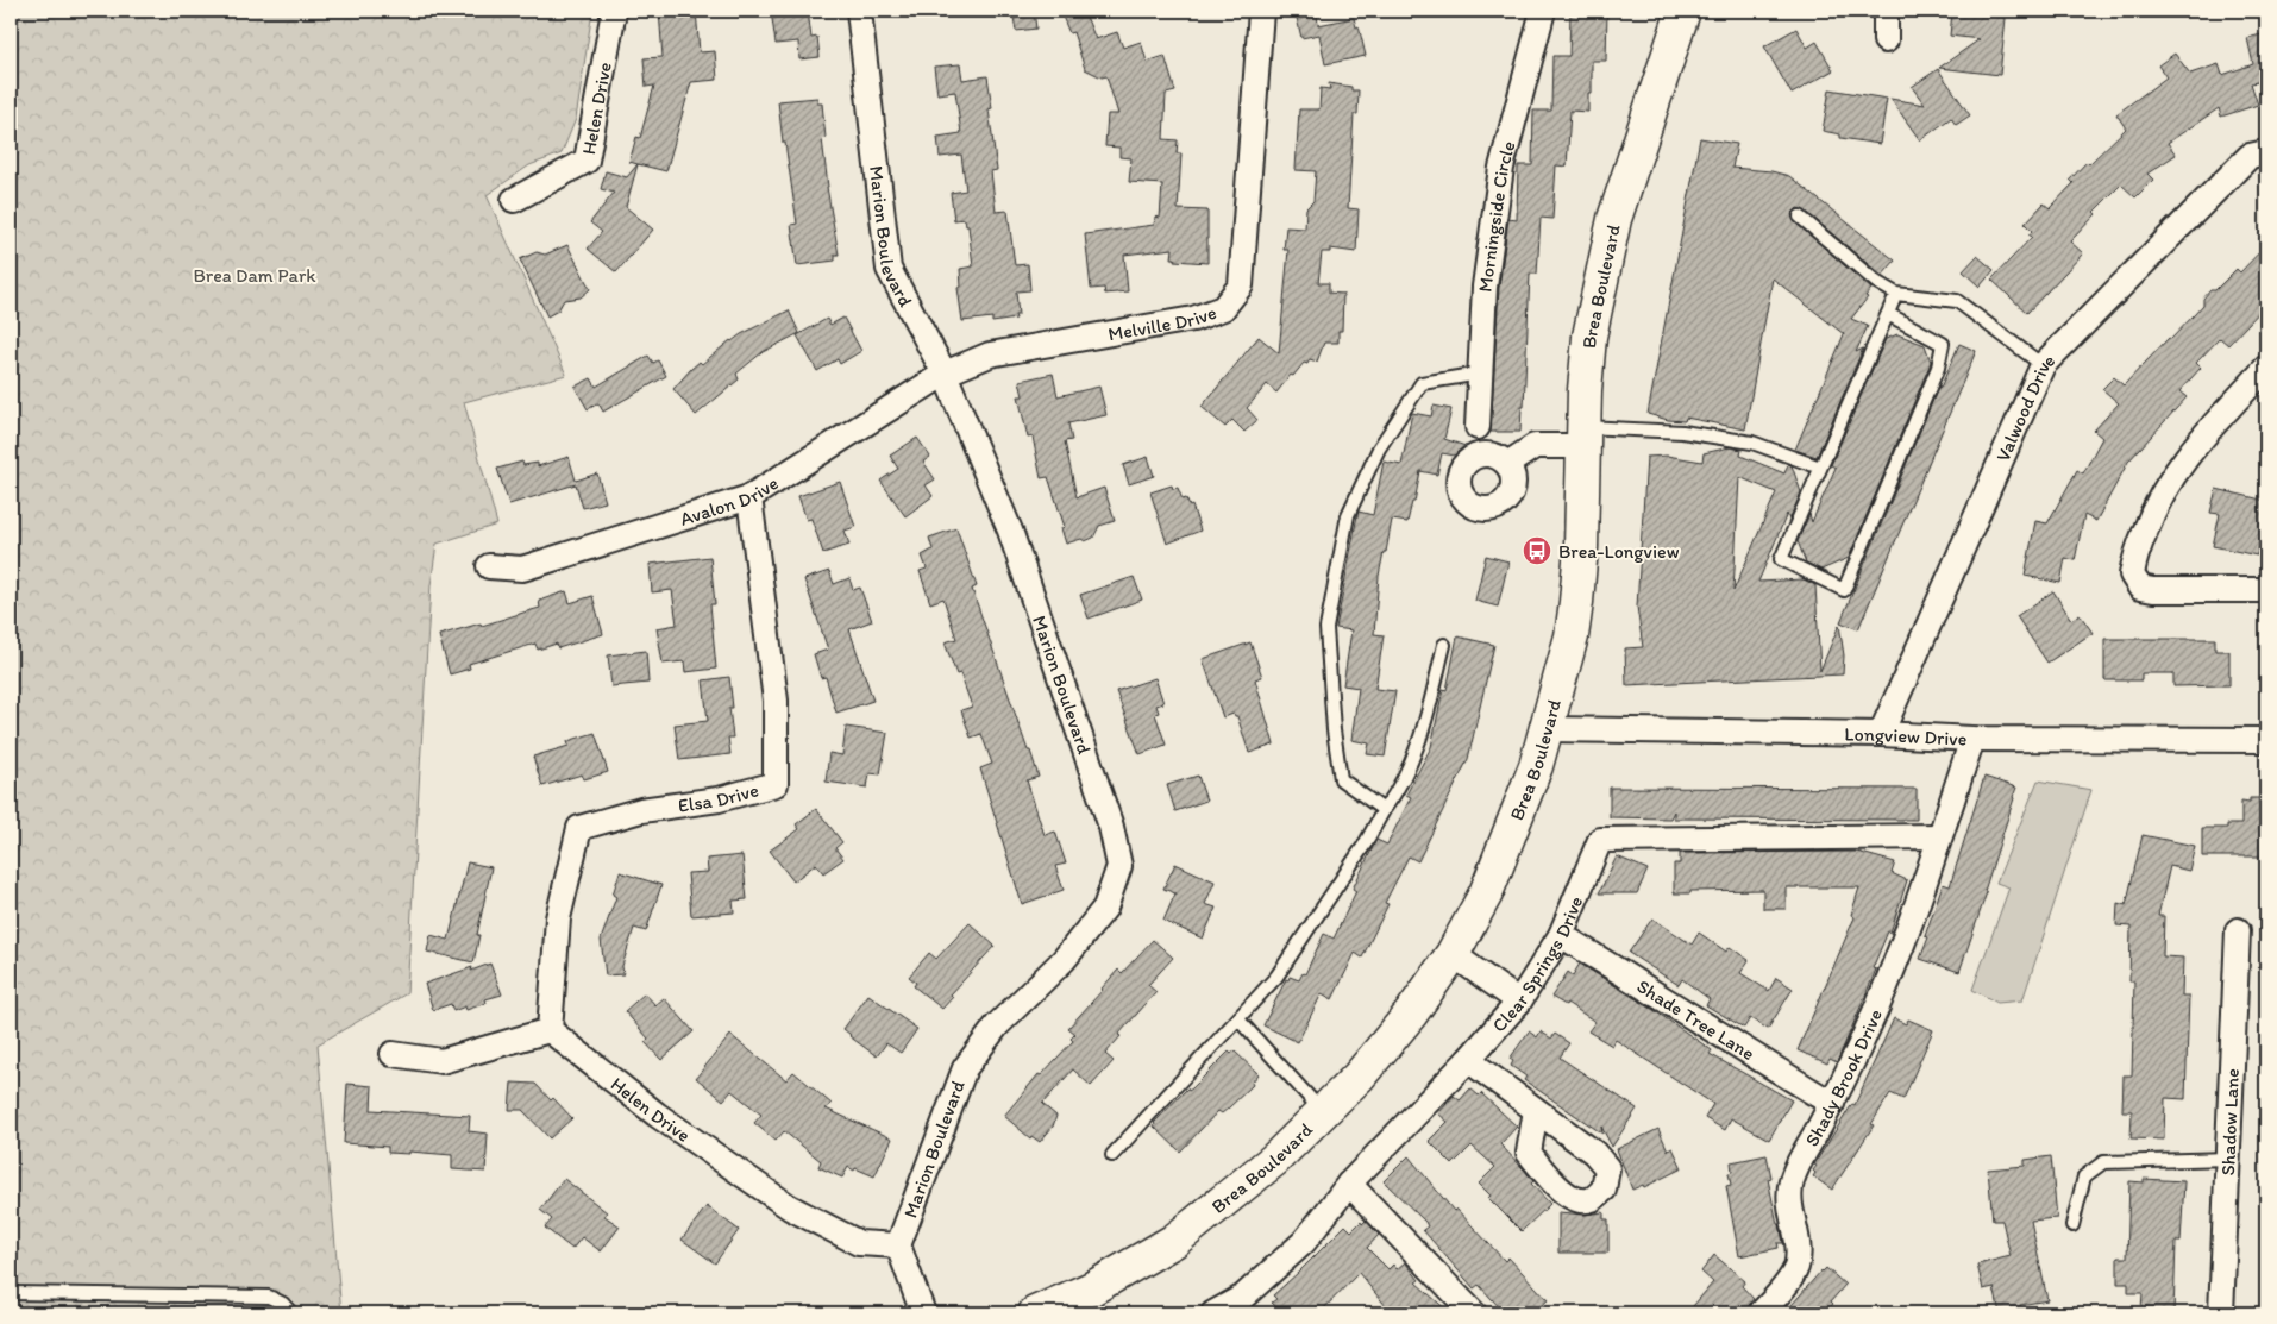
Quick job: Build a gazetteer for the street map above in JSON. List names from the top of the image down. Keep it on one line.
{"streets":{"main road":["Brea Boulevard"],"street":["Helen Drive","Morningside Circle","Marion Boulevard","Melville Drive","Valwood Drive","Avalon Drive","Longview Drive","Elsa Drive","Clear Springs Drive","Shade Tree Lane","Shady Brook Drive","Shadow Lane"]},"crossings":[["Helen Drive","Marion Boulevard"],["Helen Drive","Elsa Drive"],["Marion Boulevard","Melville Drive"],["Marion Boulevard","Avalon Drive"],["Brea Boulevard","Longview Drive"],["Melville Drive","Avalon Drive"],["Valwood Drive","Longview Drive"],["Avalon Drive","Elsa Drive"],["Longview Drive","Shady Brook Drive"],["Clear Springs Drive","Shade Tree Lane"],["Clear Springs Drive","Shady Brook Drive"],["Shade Tree Lane","Shady Brook Drive"]],"parks":["Brea Dam Park"],"places":{"bus stop":["Brea-Longview"]}}
